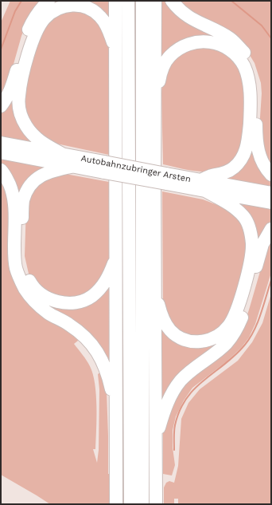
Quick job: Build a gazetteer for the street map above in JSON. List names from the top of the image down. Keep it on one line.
{"streets":{"highway":["Autobahnzubringer Arsten"]}}
